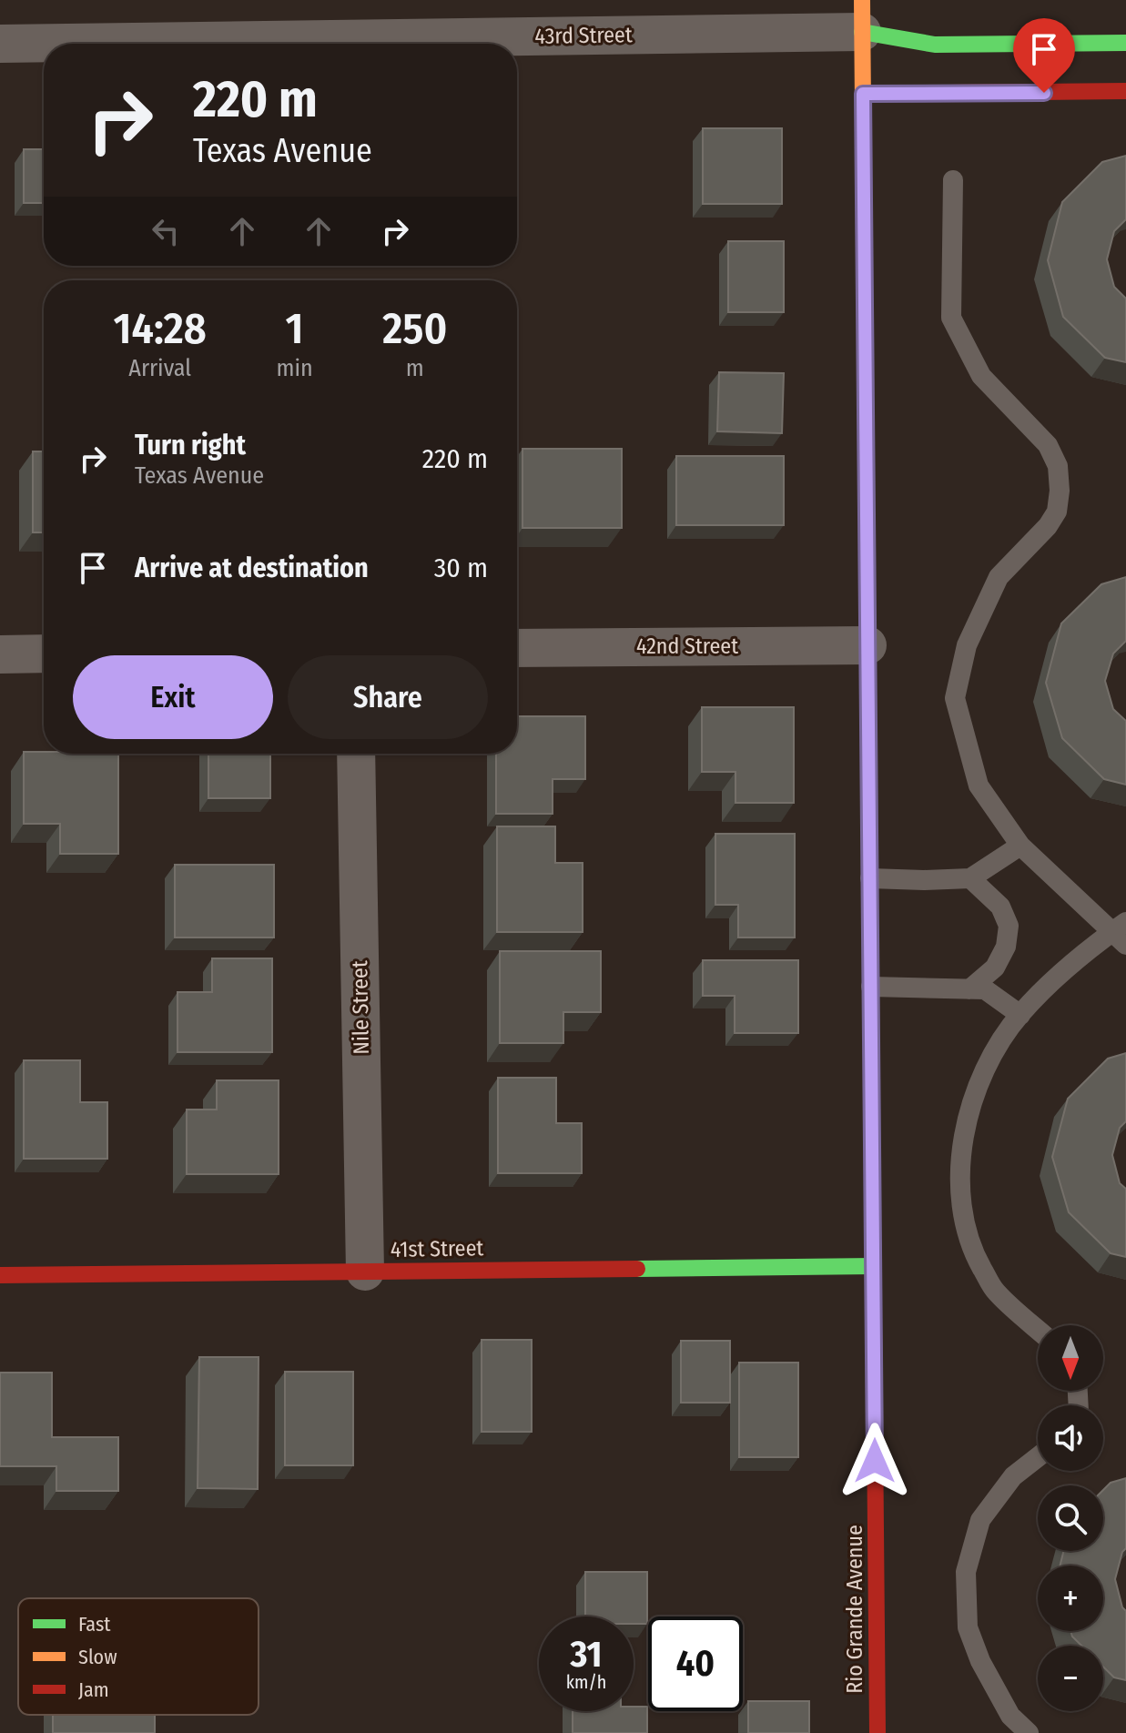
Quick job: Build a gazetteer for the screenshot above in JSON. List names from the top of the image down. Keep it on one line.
{"streets":{"street":["43rd Street","42nd Street","Nile Street","41st Street","Rio Grande Avenue"]},"crossings":[["43rd Street","Rio Grande Avenue"],["42nd Street","Rio Grande Avenue"],["Nile Street","41st Street"],["41st Street","Rio Grande Avenue"]],"legend":["Fast","Slow","Jam"],"north":"bottom","page":{"turn":["220 m","Texas Avenue"],"eta":["14:28","Arrival","1","min","250","m"],"list":[{"name":"Turn right","note":"Texas Avenue","value":"220 m"},{"name":"Arrive at destination","value":"30 m"}],"buttons":["Exit","Share"],"map_buttons":["+","−"],"speed":"31 km/h","limit":"40"}}
